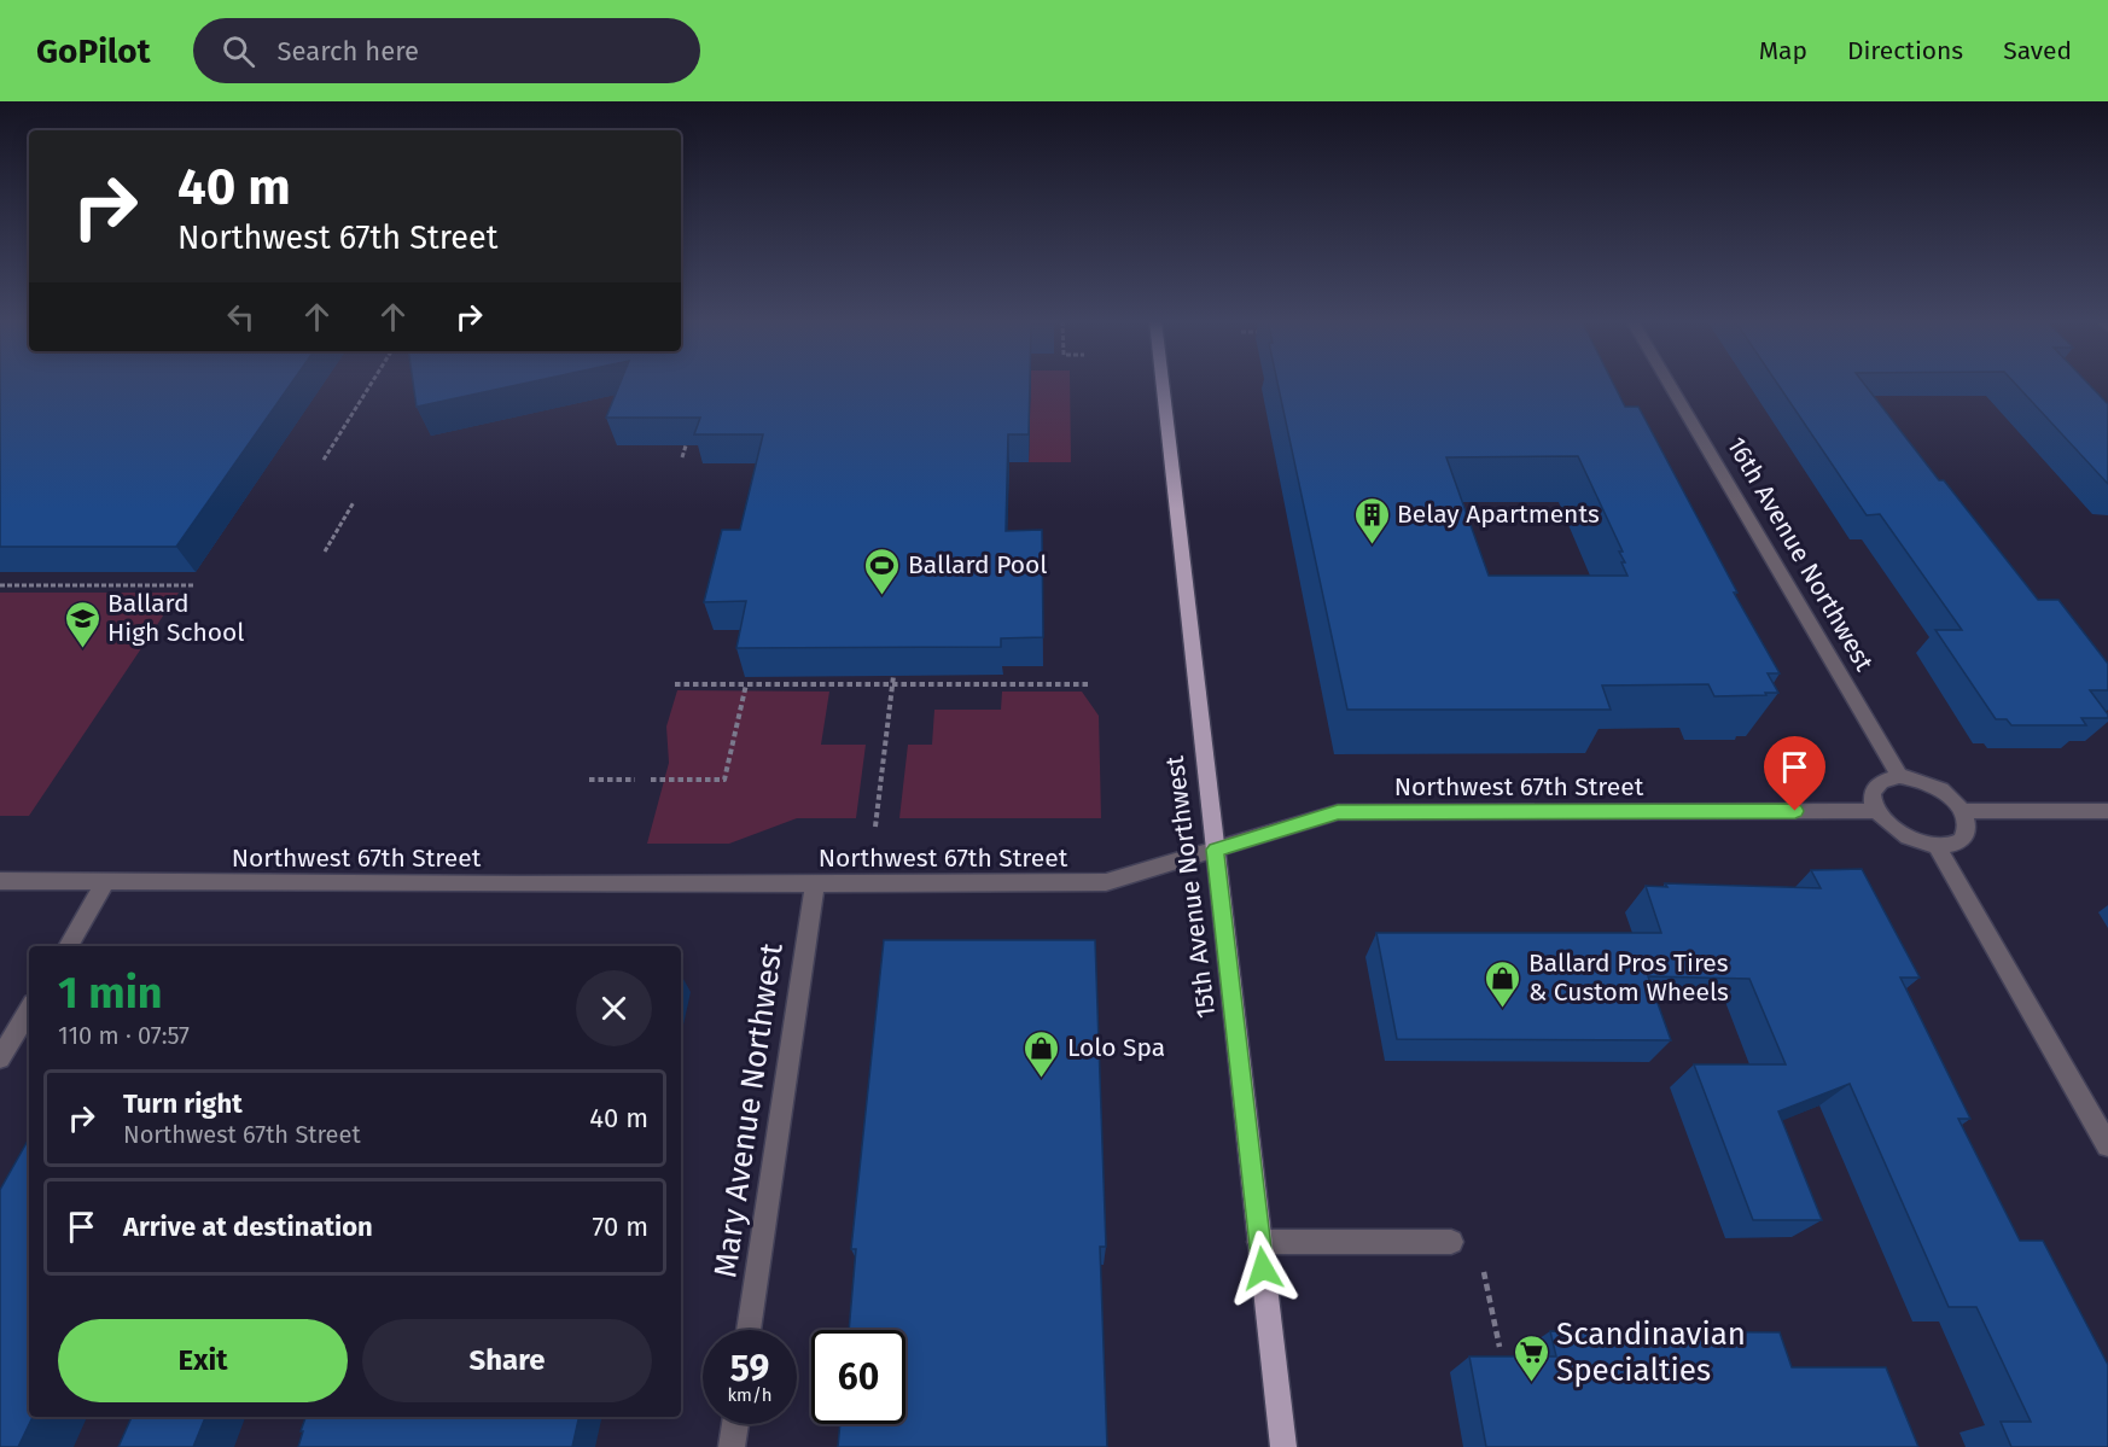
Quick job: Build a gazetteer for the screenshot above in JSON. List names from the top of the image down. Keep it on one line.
{"streets":{"main road":["15th Avenue Northwest"],"street":["16th Avenue Northwest","Northwest 67th Street","Mary Avenue Northwest"]},"crossings":[["16th Avenue Northwest","Northwest 67th Street"],["Northwest 67th Street","15th Avenue Northwest"],["Northwest 67th Street","Mary Avenue Northwest"]],"places":{"building":["Belay Apartments"],"sports":["Ballard Pool"],"school or university":["Ballard High School"],"shop":["Ballard Pros Tires & Custom Wheels","Lolo Spa"],"supermarket":["Scandinavian Specialties"]},"page":{"header":"GoPilot","search":"Search here","nav":["Map","Directions","Saved"],"turn":["40 m","Northwest 67th Street"],"heading":["1 min","110 m · 07:57"],"list":[{"name":"Turn right","note":"Northwest 67th Street","value":"40 m"},{"name":"Arrive at destination","value":"70 m"}],"buttons":["Exit","Share"],"speed":"59 km/h","limit":"60"}}
